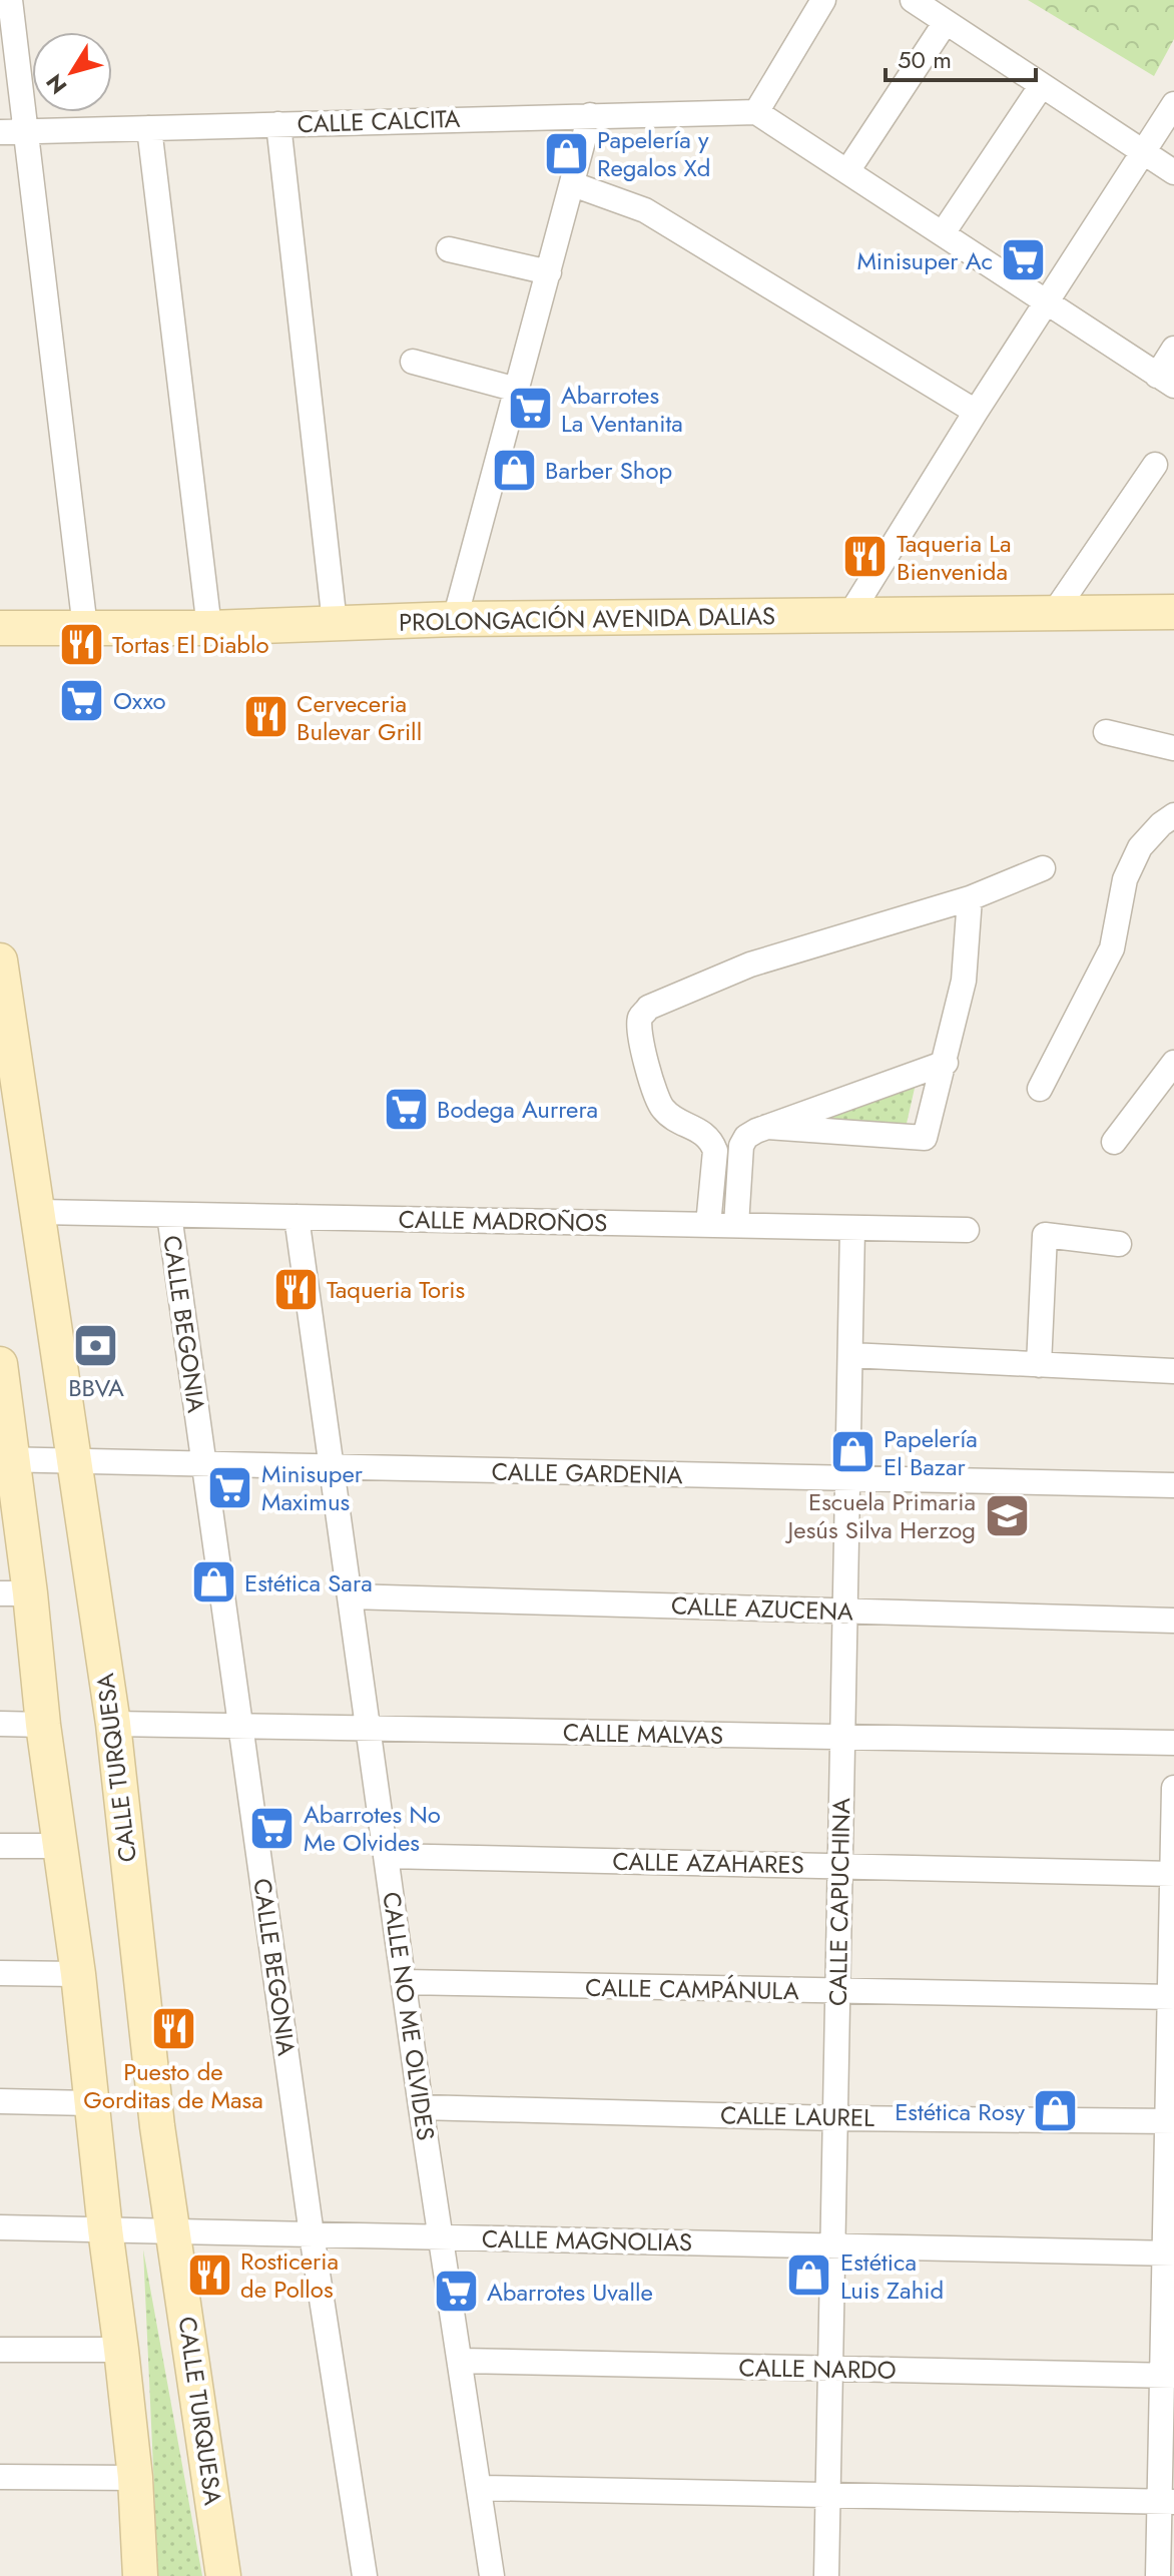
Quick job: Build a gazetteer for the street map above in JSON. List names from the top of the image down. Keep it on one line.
{"streets":{"main road":["PROLONGACIÓN AVENIDA DALIAS","CALLE TURQUESA"],"street":["CALLE CALCITA","CALLE MADROÑOS","CALLE BEGONIA","CALLE GARDENIA","CALLE AZUCENA","CALLE MALVAS","CALLE AZAHARES","CALLE CAPUCHINA","CALLE CAMPÁNULA","CALLE NO ME OLVIDES","CALLE LAUREL","CALLE MAGNOLIAS","CALLE NARDO"]},"crossings":[["CALLE MADROÑOS","CALLE BEGONIA"],["CALLE MADROÑOS","CALLE TURQUESA"],["CALLE MADROÑOS","CALLE CAPUCHINA"],["CALLE MADROÑOS","CALLE NO ME OLVIDES"],["CALLE BEGONIA","CALLE GARDENIA"],["CALLE BEGONIA","CALLE MALVAS"],["CALLE BEGONIA","CALLE MAGNOLIAS"],["CALLE GARDENIA","CALLE TURQUESA"],["CALLE GARDENIA","CALLE CAPUCHINA"],["CALLE GARDENIA","CALLE NO ME OLVIDES"],["CALLE AZUCENA","CALLE CAPUCHINA"],["CALLE AZUCENA","CALLE NO ME OLVIDES"],["CALLE MALVAS","CALLE TURQUESA"],["CALLE MALVAS","CALLE CAPUCHINA"],["CALLE MALVAS","CALLE NO ME OLVIDES"],["CALLE TURQUESA","CALLE MAGNOLIAS"],["CALLE AZAHARES","CALLE CAPUCHINA"],["CALLE AZAHARES","CALLE NO ME OLVIDES"],["CALLE CAPUCHINA","CALLE CAMPÁNULA"],["CALLE CAPUCHINA","CALLE LAUREL"],["CALLE CAPUCHINA","CALLE MAGNOLIAS"],["CALLE CAPUCHINA","CALLE NARDO"],["CALLE CAMPÁNULA","CALLE NO ME OLVIDES"],["CALLE NO ME OLVIDES","CALLE LAUREL"],["CALLE NO ME OLVIDES","CALLE MAGNOLIAS"],["CALLE NO ME OLVIDES","CALLE NARDO"]],"places":{"shop":["Papelería y Regalos Xd","Barber Shop","Papelería El Bazar","Estética Sara","Estética Rosy","Estética Luis Zahid"],"supermarket":["Minisuper Ac","Abarrotes La Ventanita","Oxxo","Bodega Aurrera","Minisuper Maximus","Abarrotes No Me Olvides","Abarrotes Uvalle"],"restaurant":["Taqueria La Bienvenida","Tortas El Diablo","Cerveceria Bulevar Grill","Taqueria Toris","Puesto de Gorditas de Masa","Rosticeria de Pollos"],"bank":["BBVA"],"school or university":["Escuela Primaria Jesús Silva Herzog"]},"scale_bar":"50 m","north":"bottom left"}
